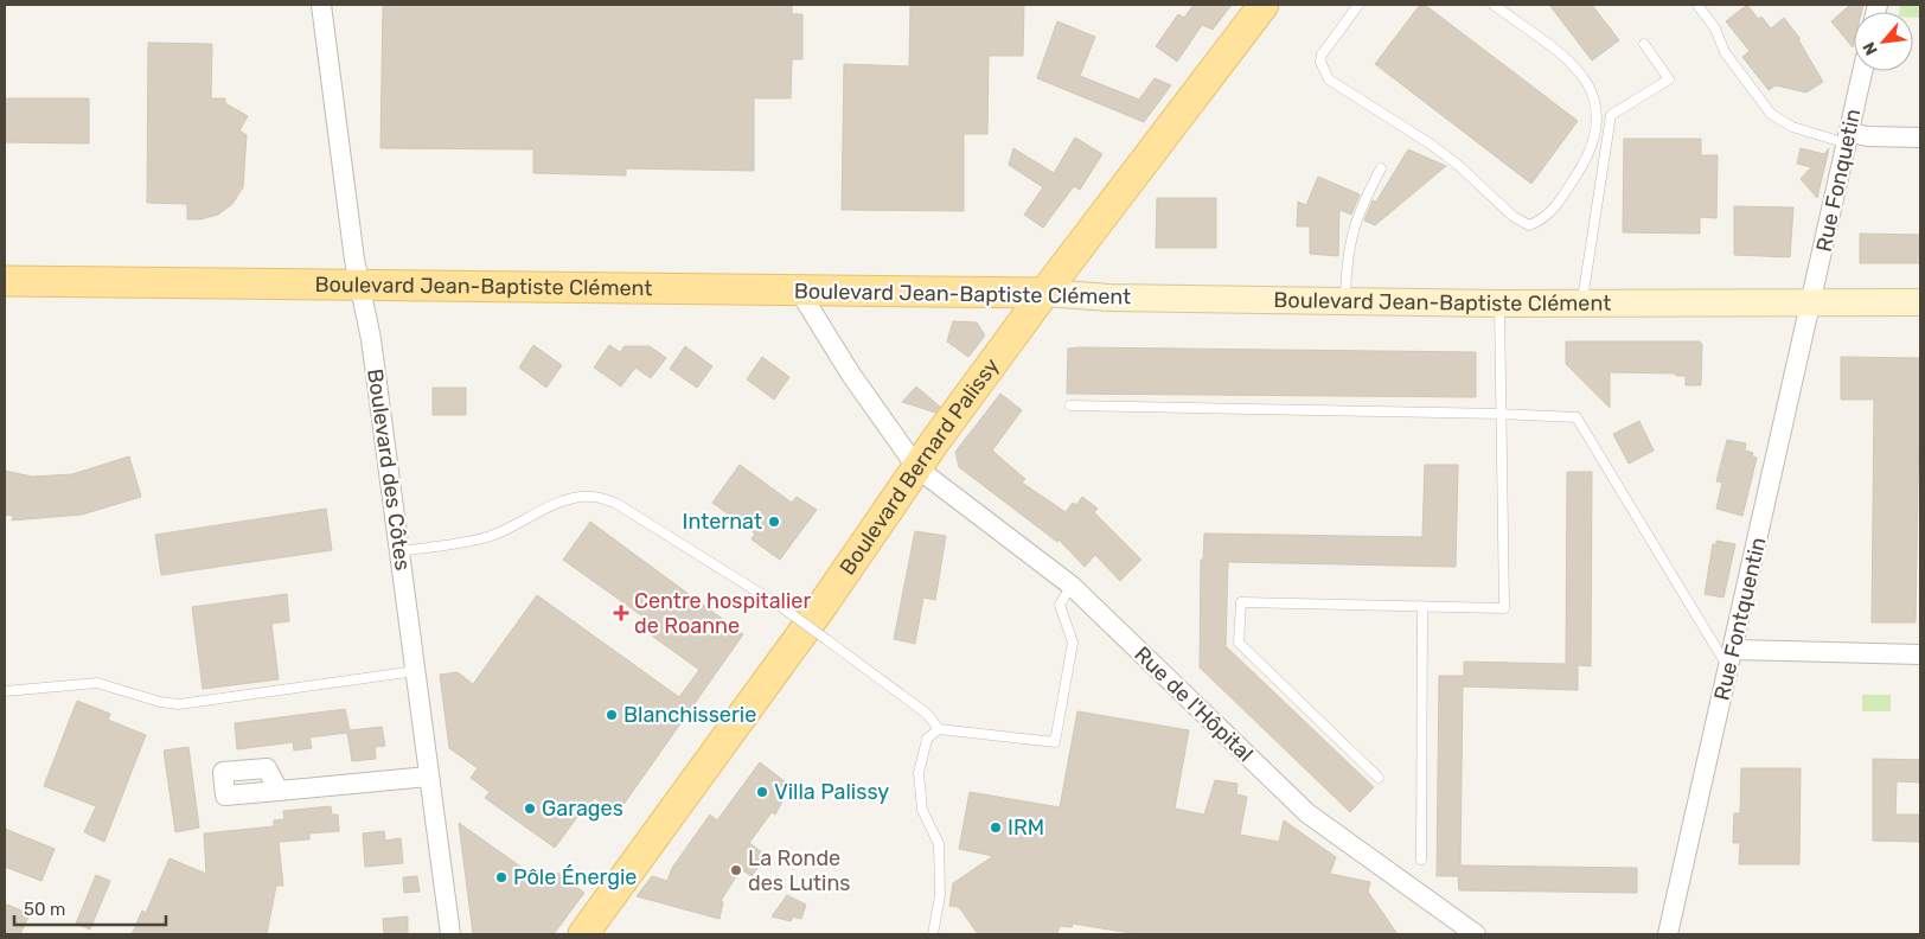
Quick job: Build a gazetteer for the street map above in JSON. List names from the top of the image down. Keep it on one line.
{"streets":{"main road":["Boulevard Jean-Baptiste Clément","Boulevard Bernard Palissy"],"street":["Rue Fonquetin","Boulevard des Côtes","Rue Fontquentin","Rue de l'Hôpital"]},"crossings":[["Rue Fonquetin","Boulevard Jean-Baptiste Clément"],["Rue Fonquetin","Rue Fontquentin"],["Boulevard Jean-Baptiste Clément","Boulevard Bernard Palissy"],["Boulevard Jean-Baptiste Clément","Boulevard des Côtes"],["Boulevard Jean-Baptiste Clément","Rue Fontquentin"],["Boulevard Jean-Baptiste Clément","Rue de l'Hôpital"],["Boulevard Bernard Palissy","Rue de l'Hôpital"]],"places":{"other":["Internat","Blanchisserie","Villa Palissy","Garages","IRM","La Ronde des Lutins","Pôle Énergie"],"health":["Centre hospitalier de Roanne"]},"scale_bar":"50 m","north":"bottom left"}
